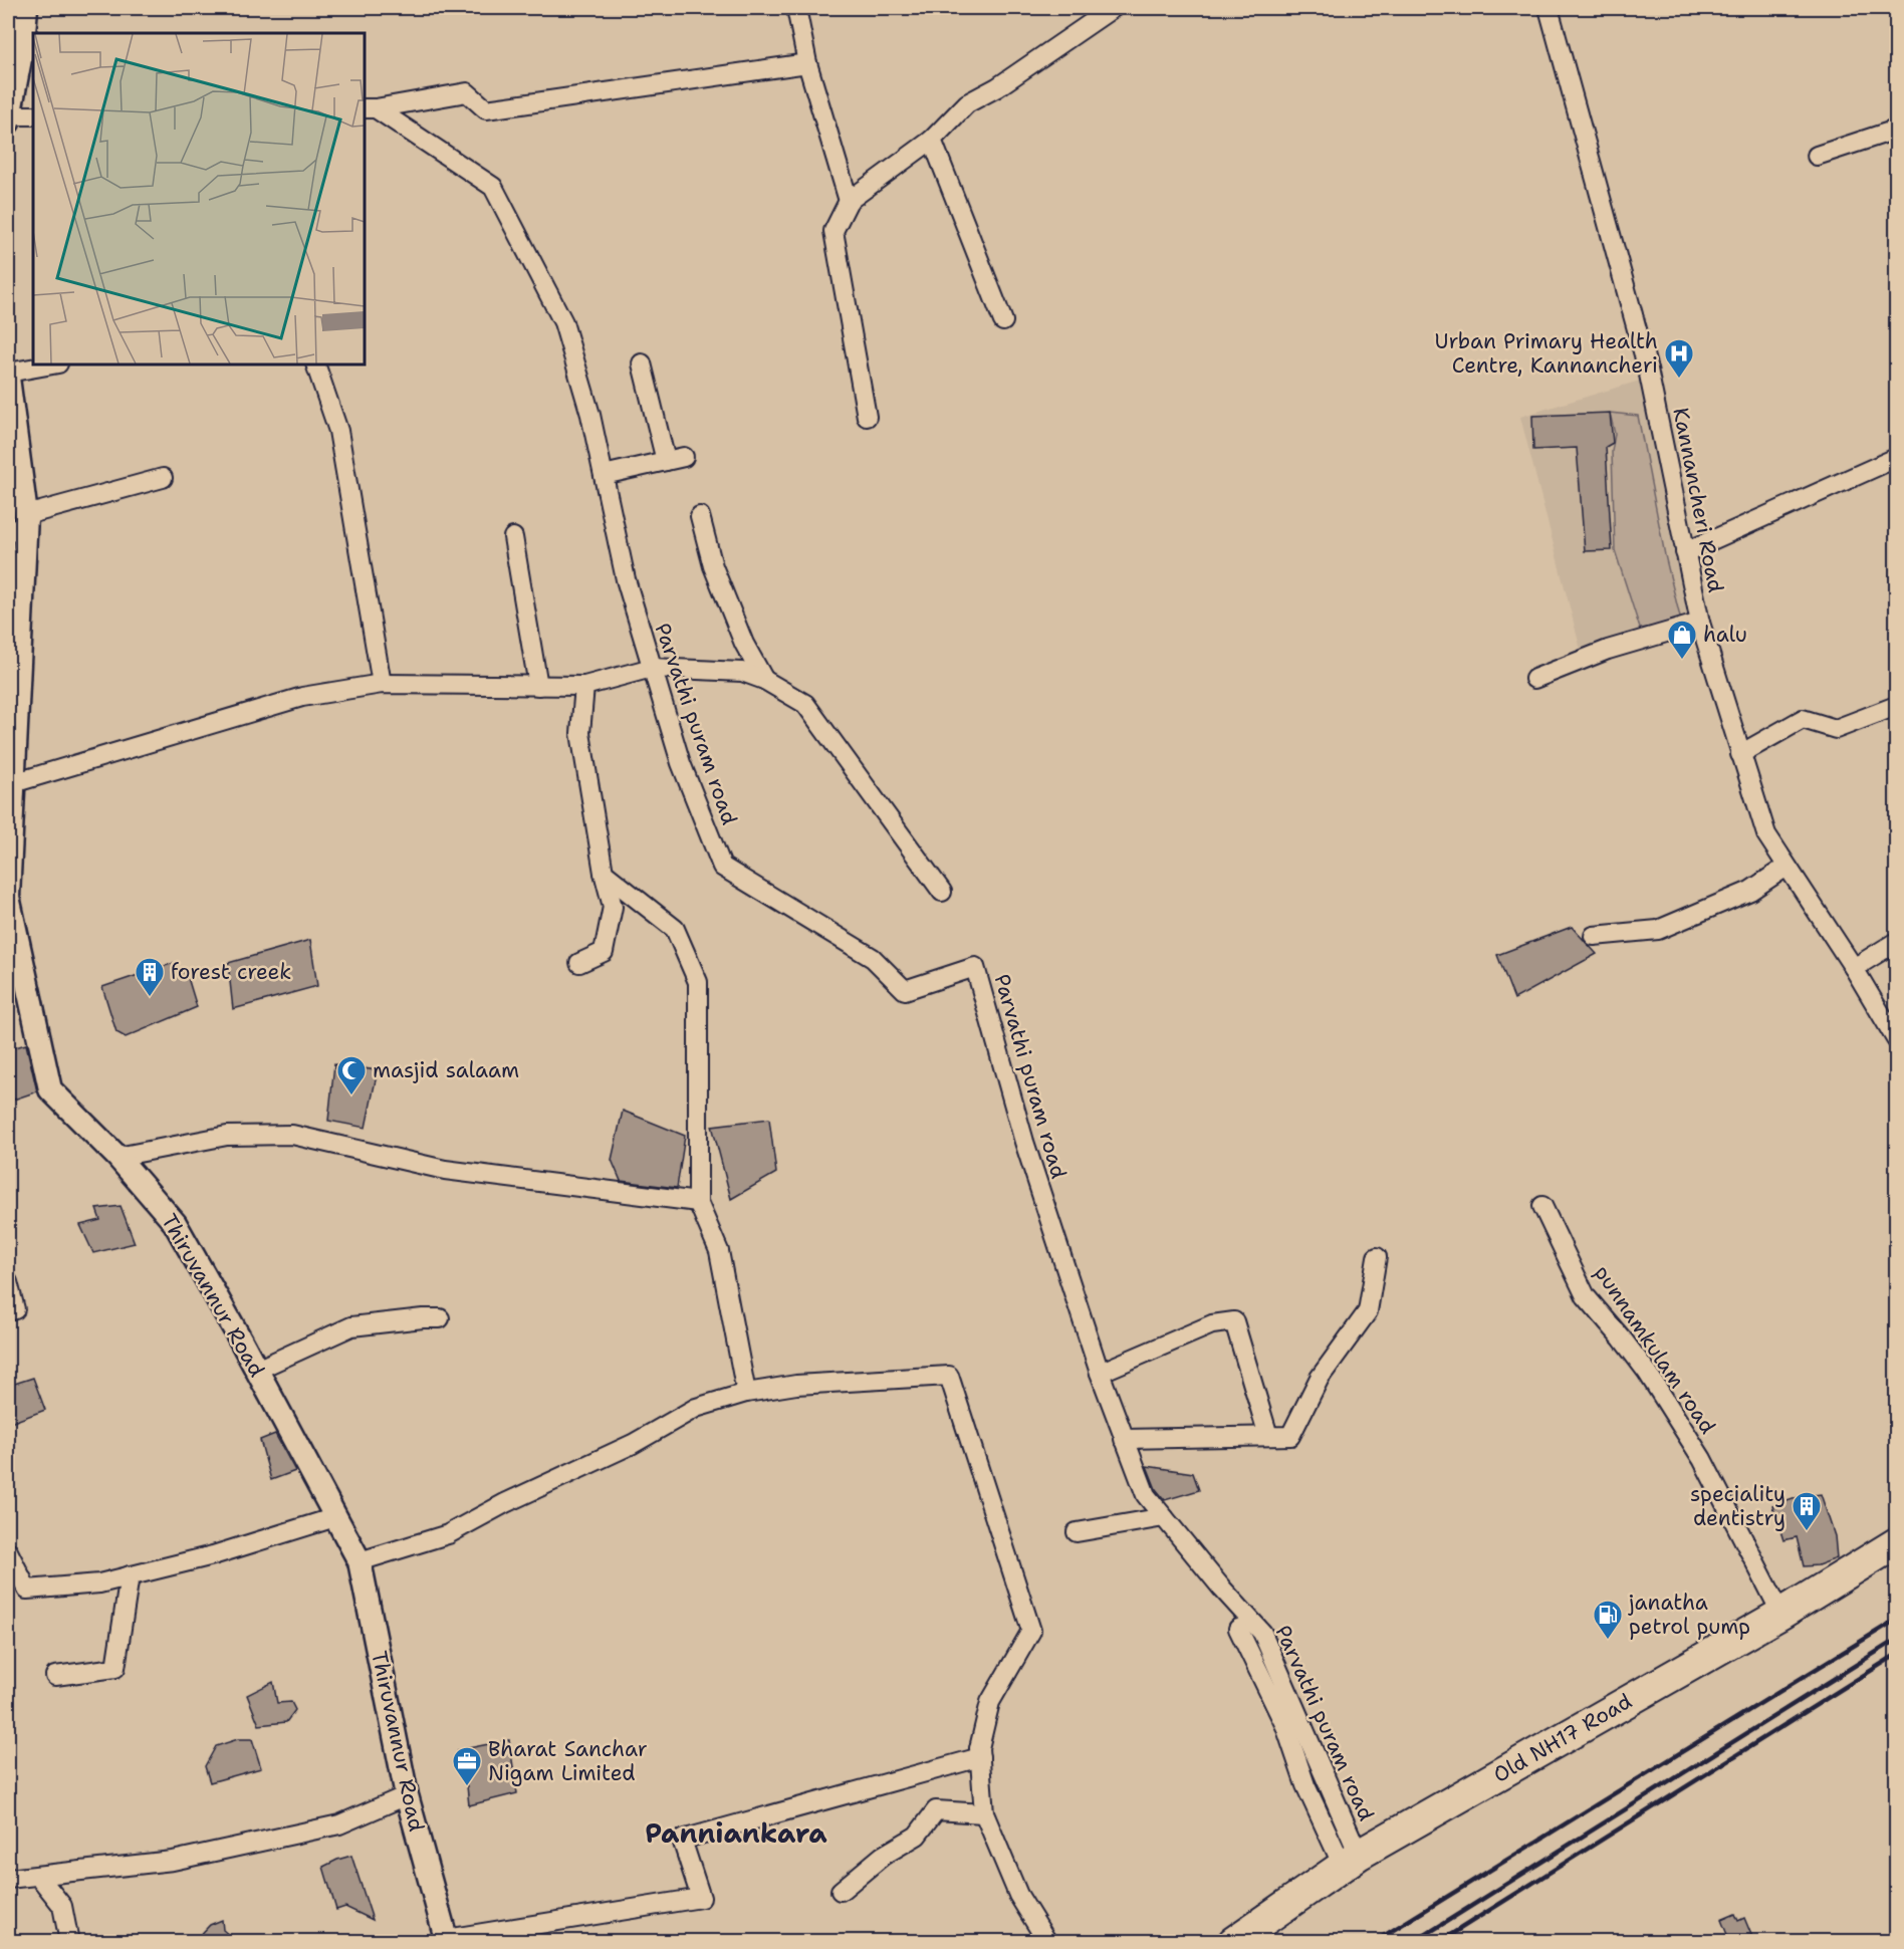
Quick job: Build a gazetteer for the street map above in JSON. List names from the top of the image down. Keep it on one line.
{"streets":{"main road":["Old NH17 Road"],"street":["Kannancheri Road","Parvathi puram road","Thiruvannur Road","punnamkulam road"]},"crossings":[["Parvathi puram road","Old NH17 Road"],["punnamkulam road","Old NH17 Road"]],"districts":["Panniankara"],"places":{"hospital":["Urban Primary Health Centre, Kannancheri"],"shop":["halu"],"building":["forest creek","speciality dentistry"],"mosque":["masjid salaam"],"fuel station":["janatha petrol pump"],"office":["Bharat Sanchar Nigam Limited"]}}
